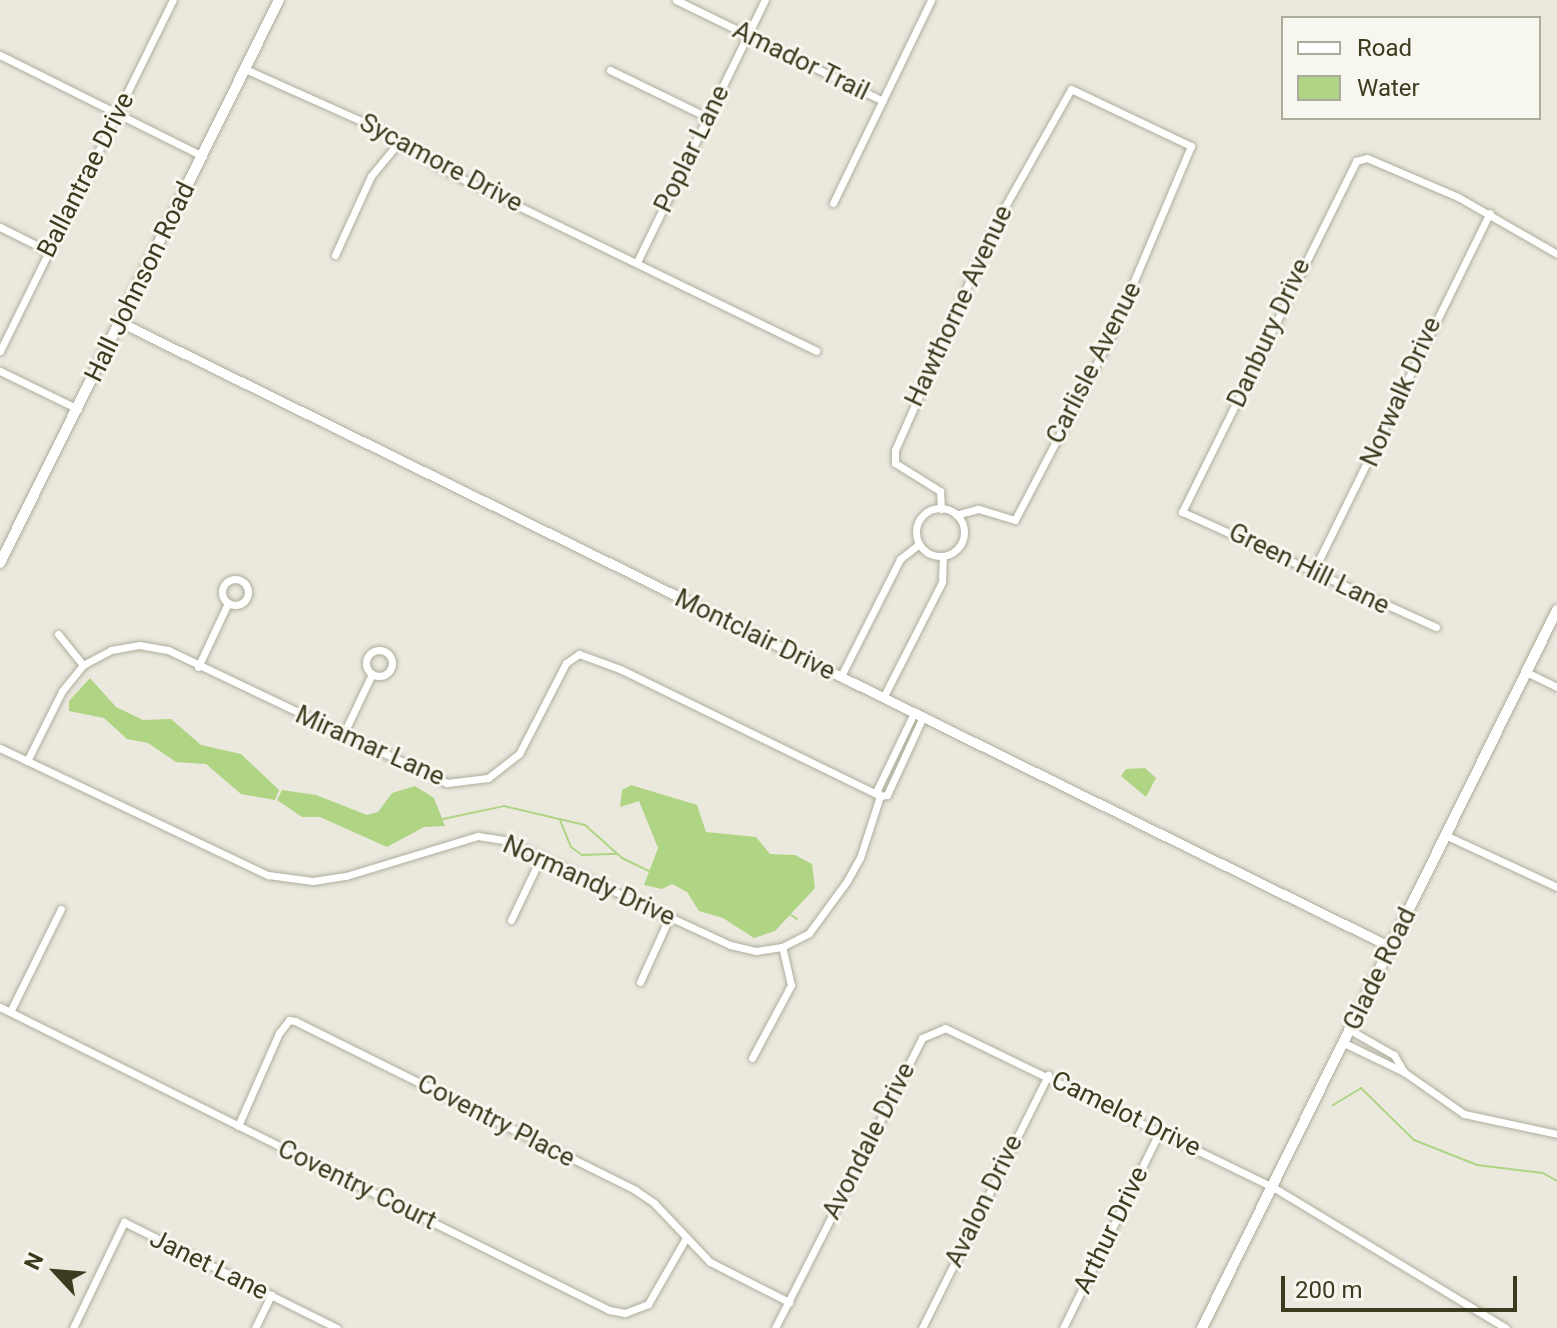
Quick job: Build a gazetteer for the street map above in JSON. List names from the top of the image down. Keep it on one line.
{"streets":{"main road":["Hall Johnson Road","Glade Road"],"street":["Amador Trail","Poplar Lane","Sycamore Drive","Ballantrae Drive","Hawthorne Avenue","Danbury Drive","Carlisle Avenue","Norwalk Drive","Green Hill Lane","Montclair Drive","Miramar Lane","Normandy Drive","Camelot Drive","Coventry Place","Avondale Drive","Coventry Court","Avalon Drive","Arthur Drive","Janet Lane"]},"crossings":[["Amador Trail","Poplar Lane"],["Poplar Lane","Sycamore Drive"],["Sycamore Drive","Hall Johnson Road"],["Hall Johnson Road","Montclair Drive"],["Hawthorne Avenue","Carlisle Avenue"],["Danbury Drive","Norwalk Drive"],["Danbury Drive","Green Hill Lane"],["Norwalk Drive","Green Hill Lane"],["Montclair Drive","Glade Road"],["Miramar Lane","Normandy Drive"],["Glade Road","Camelot Drive"],["Camelot Drive","Avondale Drive"],["Camelot Drive","Avalon Drive"],["Camelot Drive","Arthur Drive"],["Coventry Place","Avondale Drive"],["Coventry Place","Coventry Court"]],"legend":["Road","Water"],"scale_bar":"200 m","north":"top left"}
